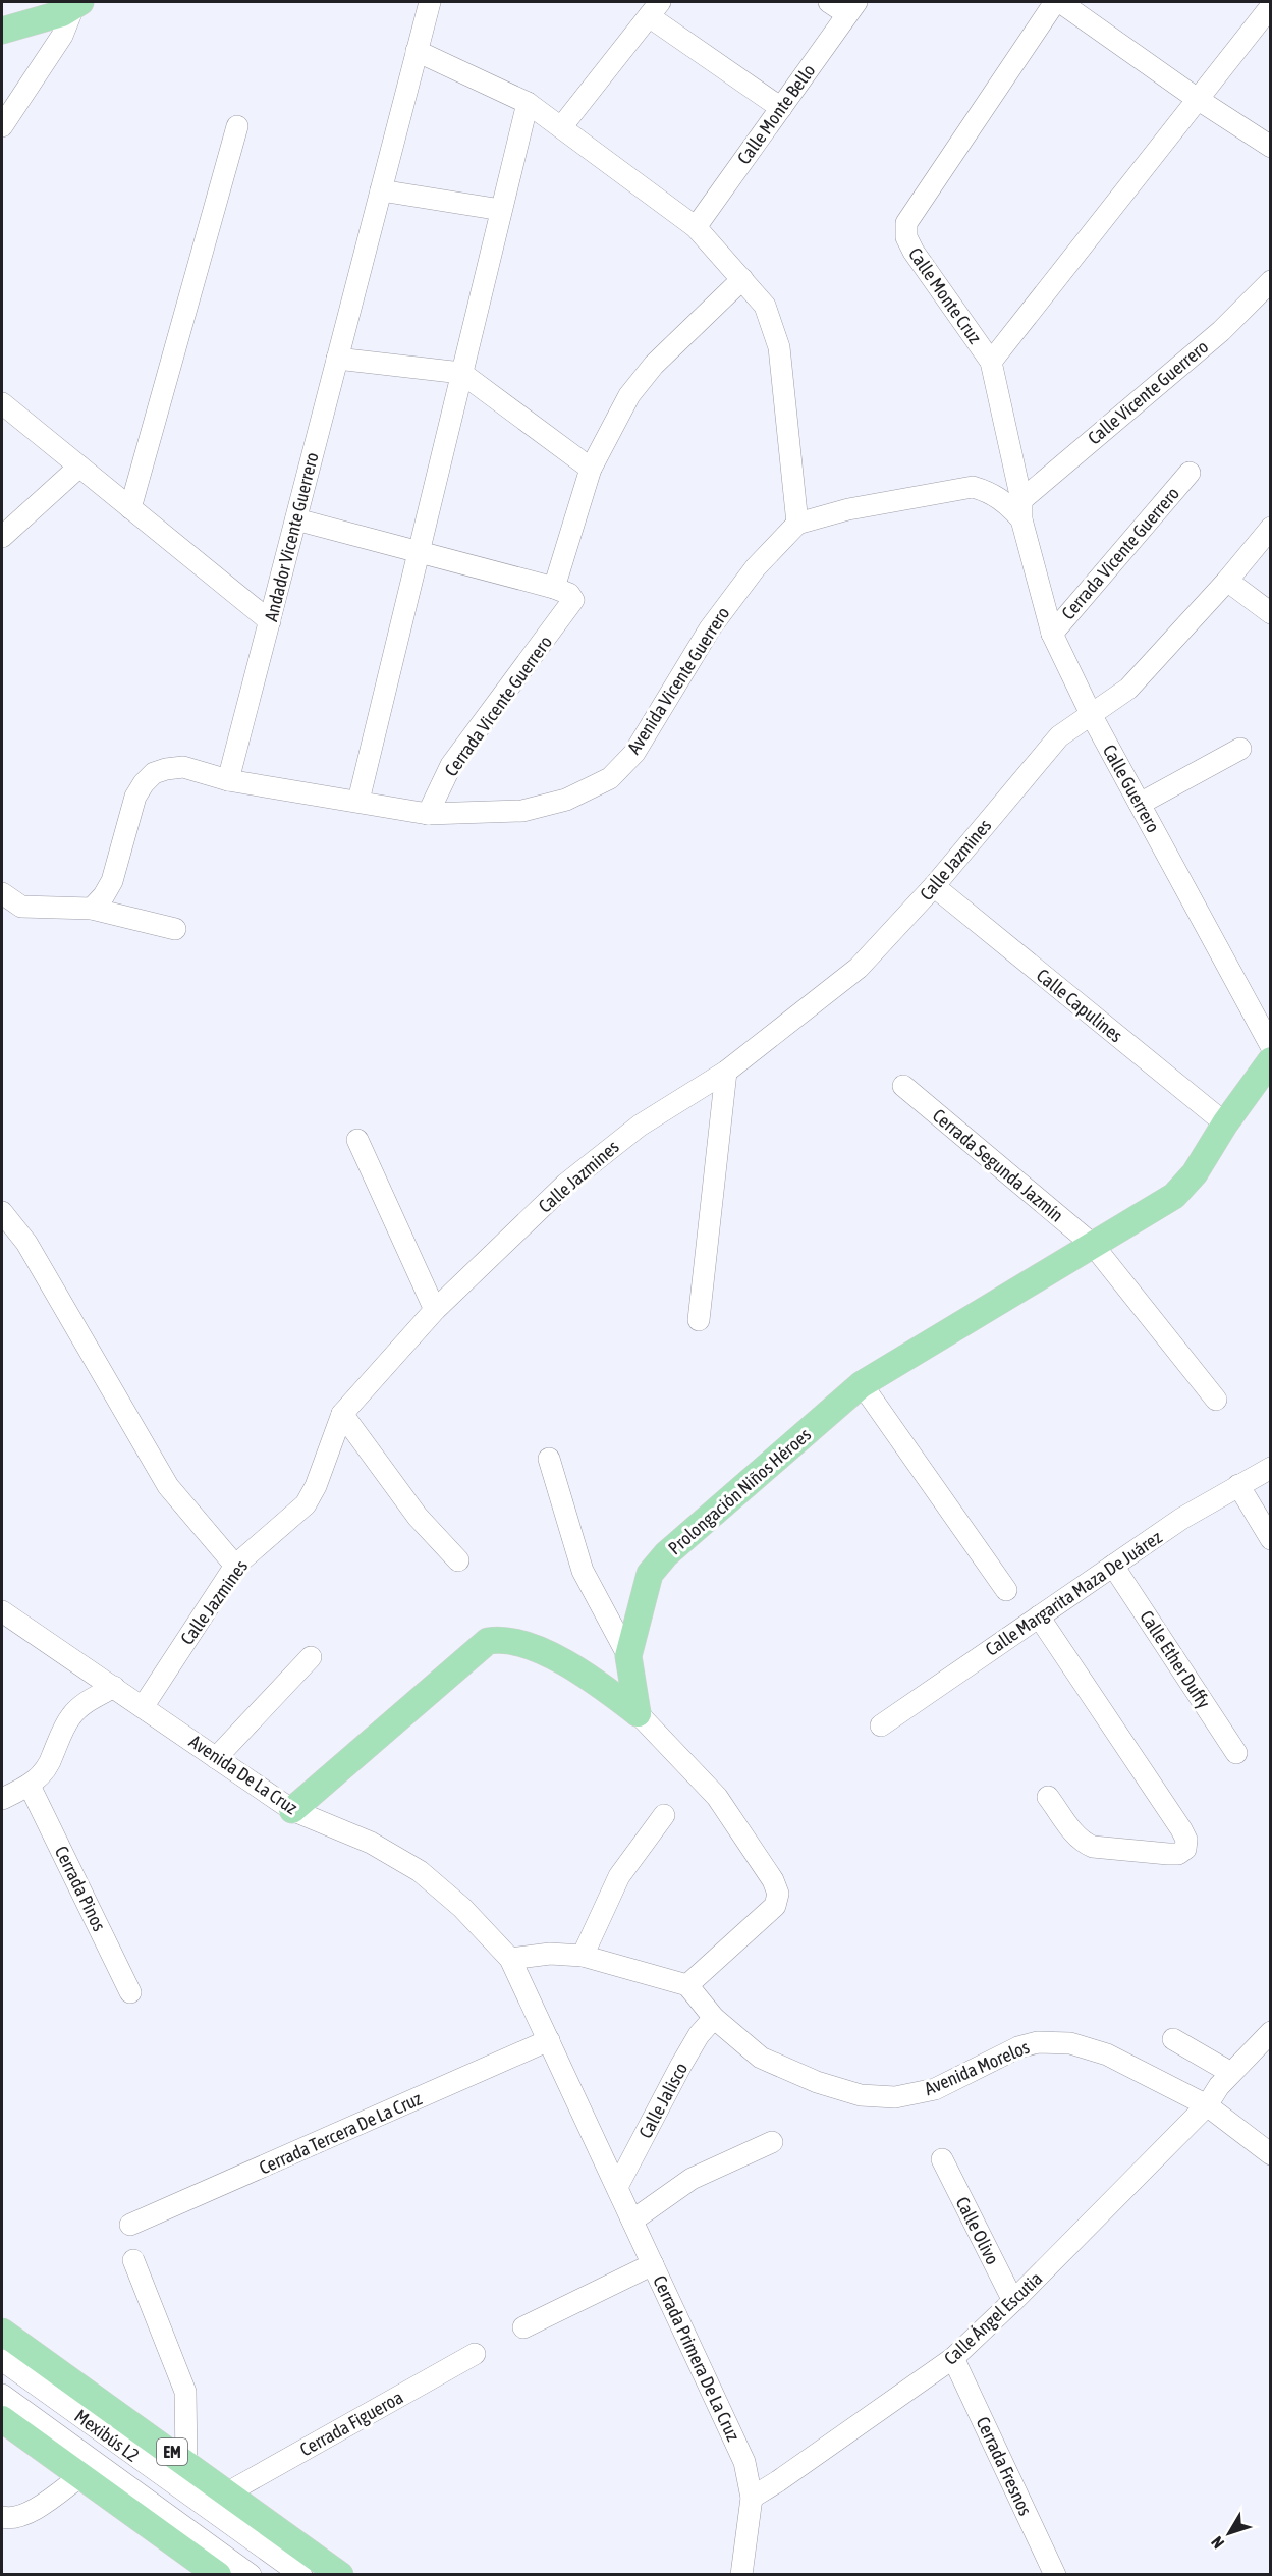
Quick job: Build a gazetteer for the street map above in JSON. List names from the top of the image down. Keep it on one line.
{"streets":{"main road":["Prolongación Niños Héroes","EM"],"street":["Calle Monte Bello","Calle Monte Cruz","Calle Vicente Guerrero","Andador Vicente Guerrero","Cerrada Vicente Guerrero","Avenida Vicente Guerrero","Calle Guerrero","Calle Jazmines","Calle Capulines","Cerrada Segunda Jazmín","Calle Margarita Maza De Juárez","Calle Ether Duffy","Avenida De La Cruz","Cerrada Pinos","Avenida Morelos","Calle Jalisco","Cerrada Tercera De La Cruz","Calle Olivo","Calle Ángel Escutia","Cerrada Primera De La Cruz","Cerrada Figueroa","Mexibús L2","Cerrada Fresnos"]},"crossings":[["Calle Monte Cruz","Calle Vicente Guerrero"],["Calle Monte Cruz","Calle Guerrero"],["Calle Vicente Guerrero","Calle Guerrero"],["Andador Vicente Guerrero","Avenida Vicente Guerrero"],["Cerrada Vicente Guerrero","Avenida Vicente Guerrero"],["Cerrada Vicente Guerrero","Calle Guerrero"],["Calle Guerrero","Calle Jazmines"],["Calle Jazmines","Calle Capulines"],["Calle Jazmines","Avenida De La Cruz"],["Calle Capulines","Prolongación Niños Héroes"],["Cerrada Segunda Jazmín","Prolongación Niños Héroes"],["Calle Margarita Maza De Juárez","Calle Ether Duffy"],["Avenida De La Cruz","Cerrada Primera De La Cruz"],["Avenida Morelos","Calle Jalisco"],["Avenida Morelos","Calle Ángel Escutia"],["Calle Jalisco","Cerrada Primera De La Cruz"],["Cerrada Tercera De La Cruz","Cerrada Primera De La Cruz"],["Calle Olivo","Calle Ángel Escutia"],["Calle Ángel Escutia","Cerrada Primera De La Cruz"],["Calle Ángel Escutia","Cerrada Fresnos"],["Cerrada Figueroa","EM"]],"north":"bottom left"}
